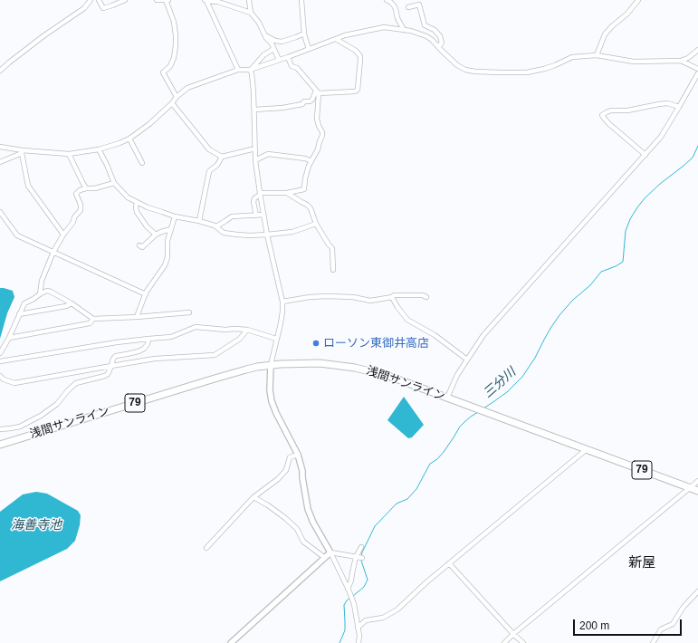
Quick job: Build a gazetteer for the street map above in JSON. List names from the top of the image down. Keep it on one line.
{"streets":{"main road":["浅間サンライン","79"]},"districts":["新屋"],"water":["三分川","海善寺池"],"places":["ローソン東御井高店"],"scale_bar":"200 m"}
